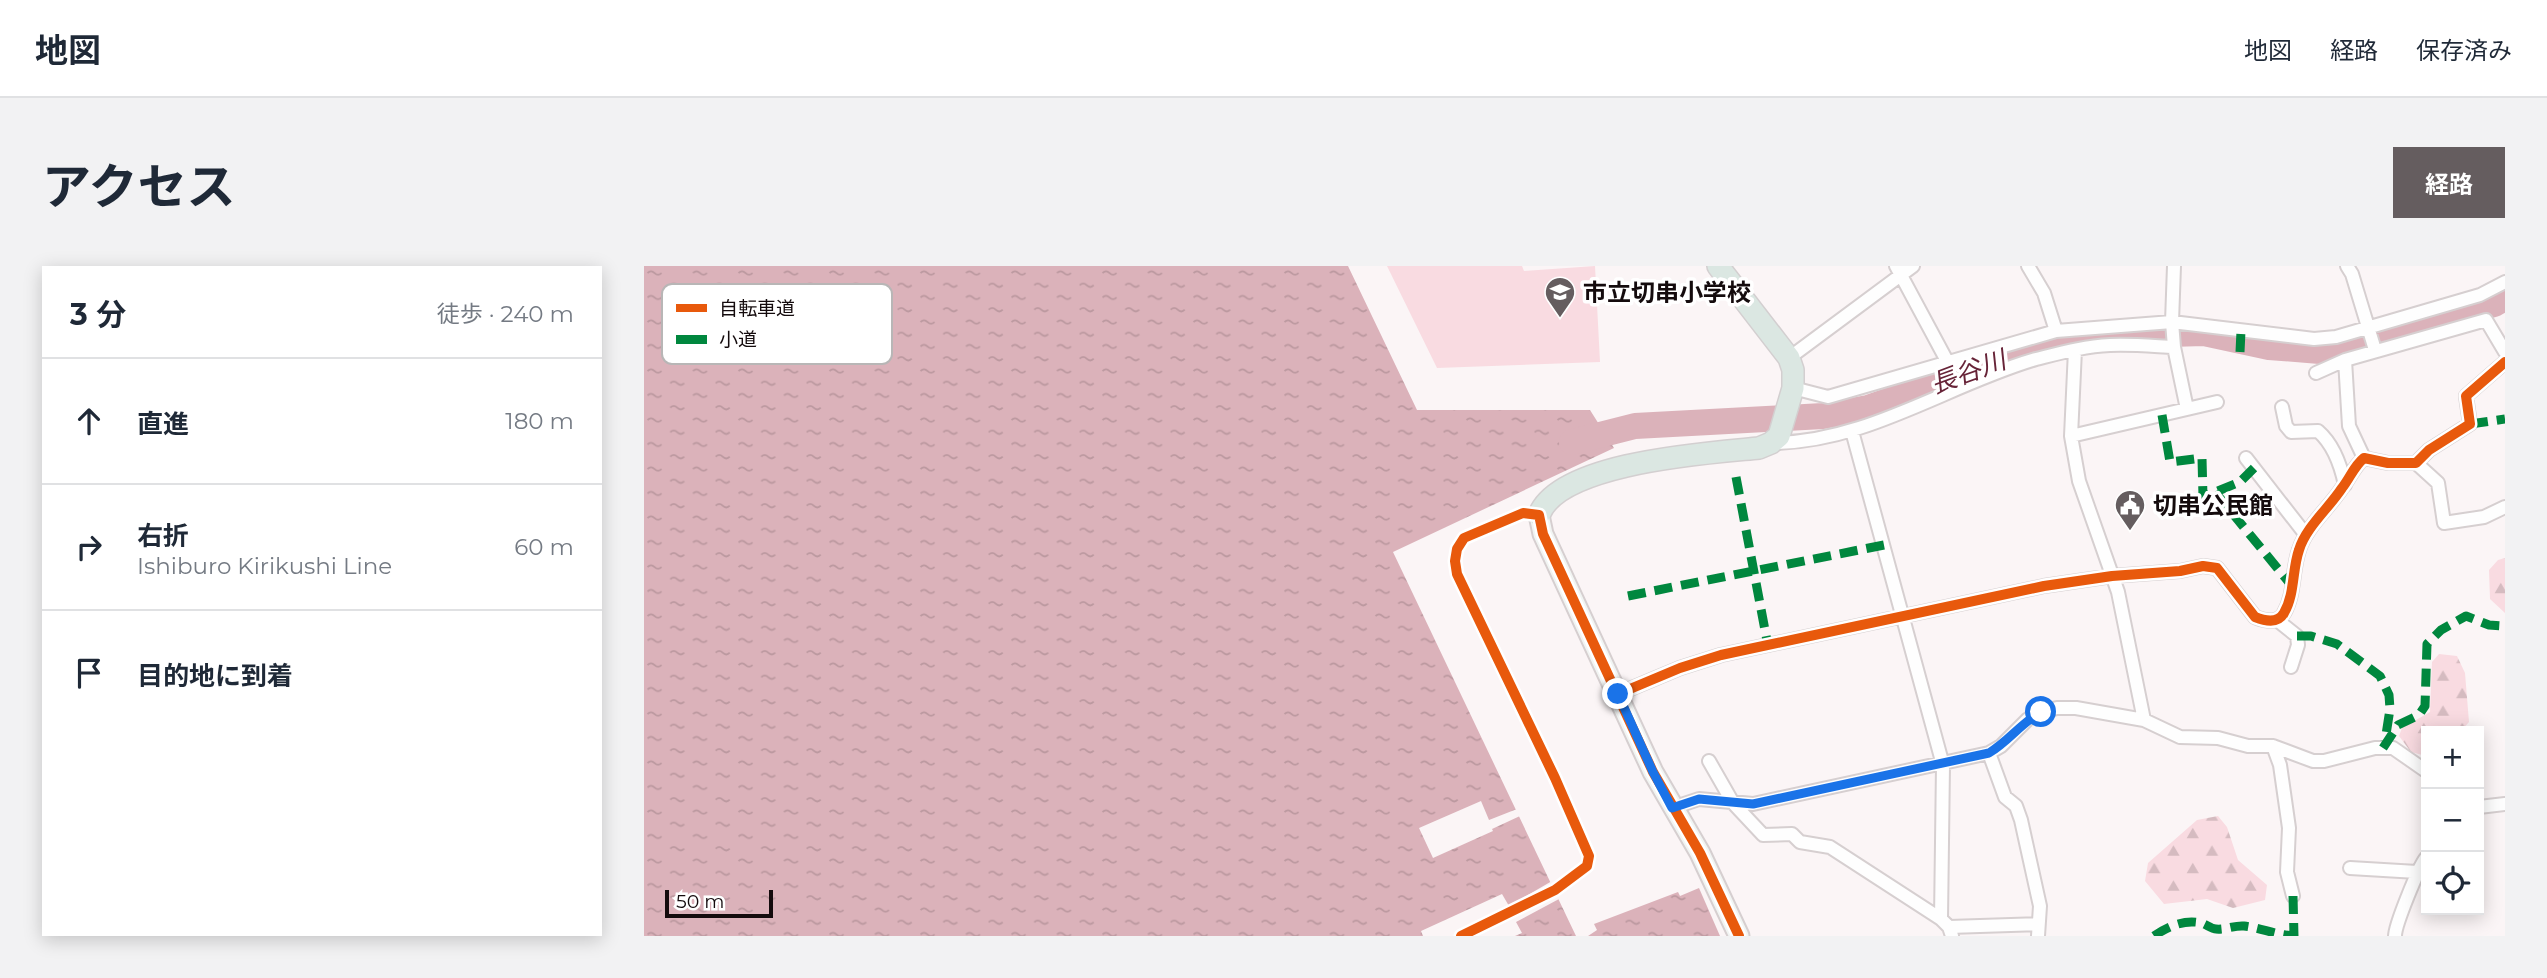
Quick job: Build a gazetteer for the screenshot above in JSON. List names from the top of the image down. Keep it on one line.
{"water":["長谷川"],"places":{"school or university":["市立切串小学校"],"public building":["切串公民館"]},"legend":["自転車道","小道"],"scale_bar":"50 m","page":{"header":"地図","nav":["地図","経路","保存済み"],"title":"アクセス","buttons":"経路","heading":["3 分","徒歩 · 240 m"],"list":[["直進","180 m"],["右折","Ishiburo Kirikushi Line","60 m"],"目的地に到着"],"map_buttons":["+","−"],"scale":"50 m"}}
